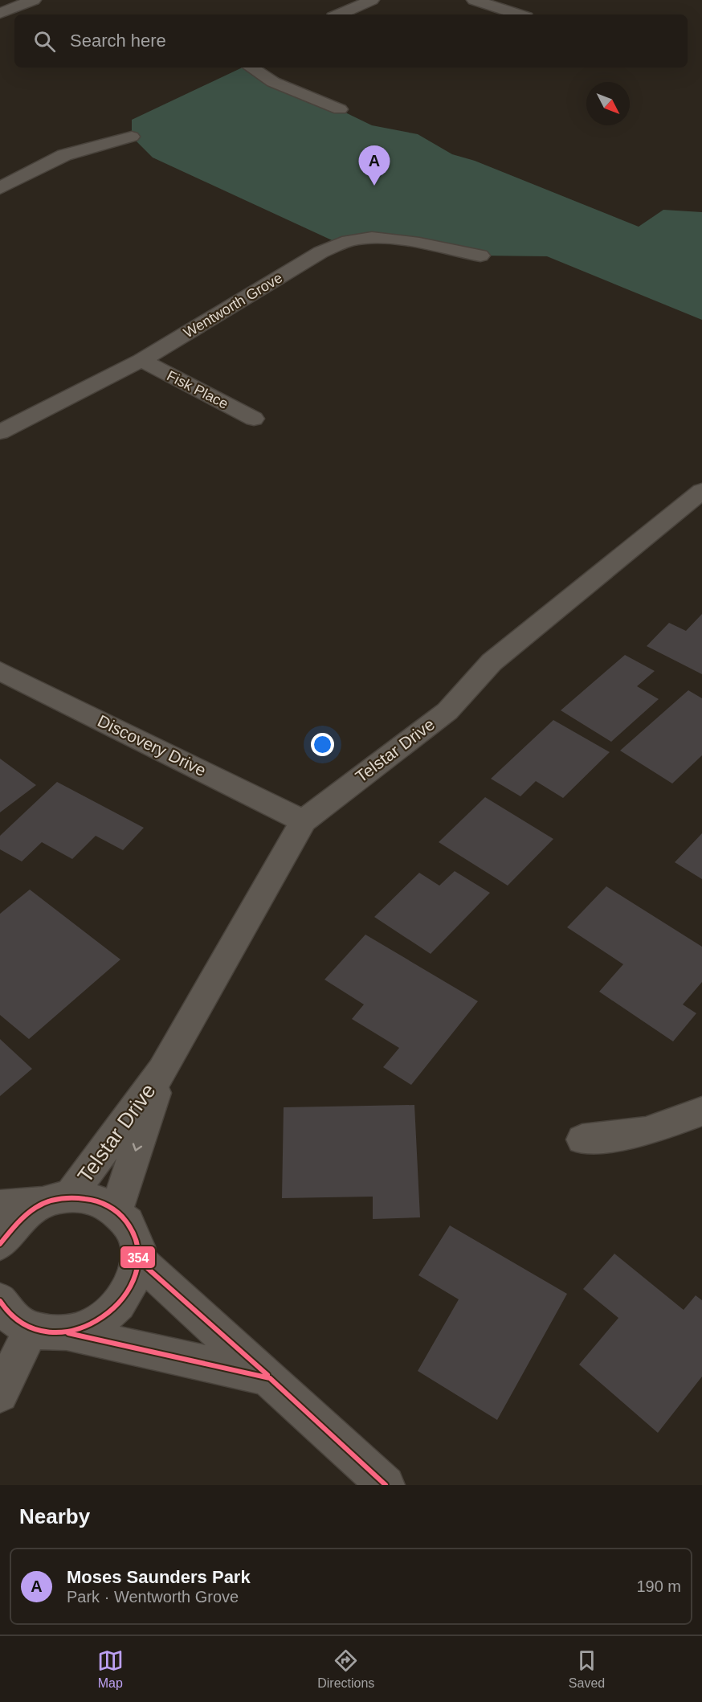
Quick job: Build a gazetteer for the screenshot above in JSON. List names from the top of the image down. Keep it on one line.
{"streets":{"street":["Wentworth Grove","Fisk Place","Discovery Drive","Telstar Drive"]},"crossings":[["Wentworth Grove","Fisk Place"],["Discovery Drive","Telstar Drive"]],"lines":["transit line 354"],"north":"bottom right","page":{"search":"Search here","pins":"A","heading":"Nearby","list":[{"mark":"A","name":"Moses Saunders Park","note":"Park · Wentworth Grove","value":"190 m"}],"nav":["Map","Directions","Saved"]}}
